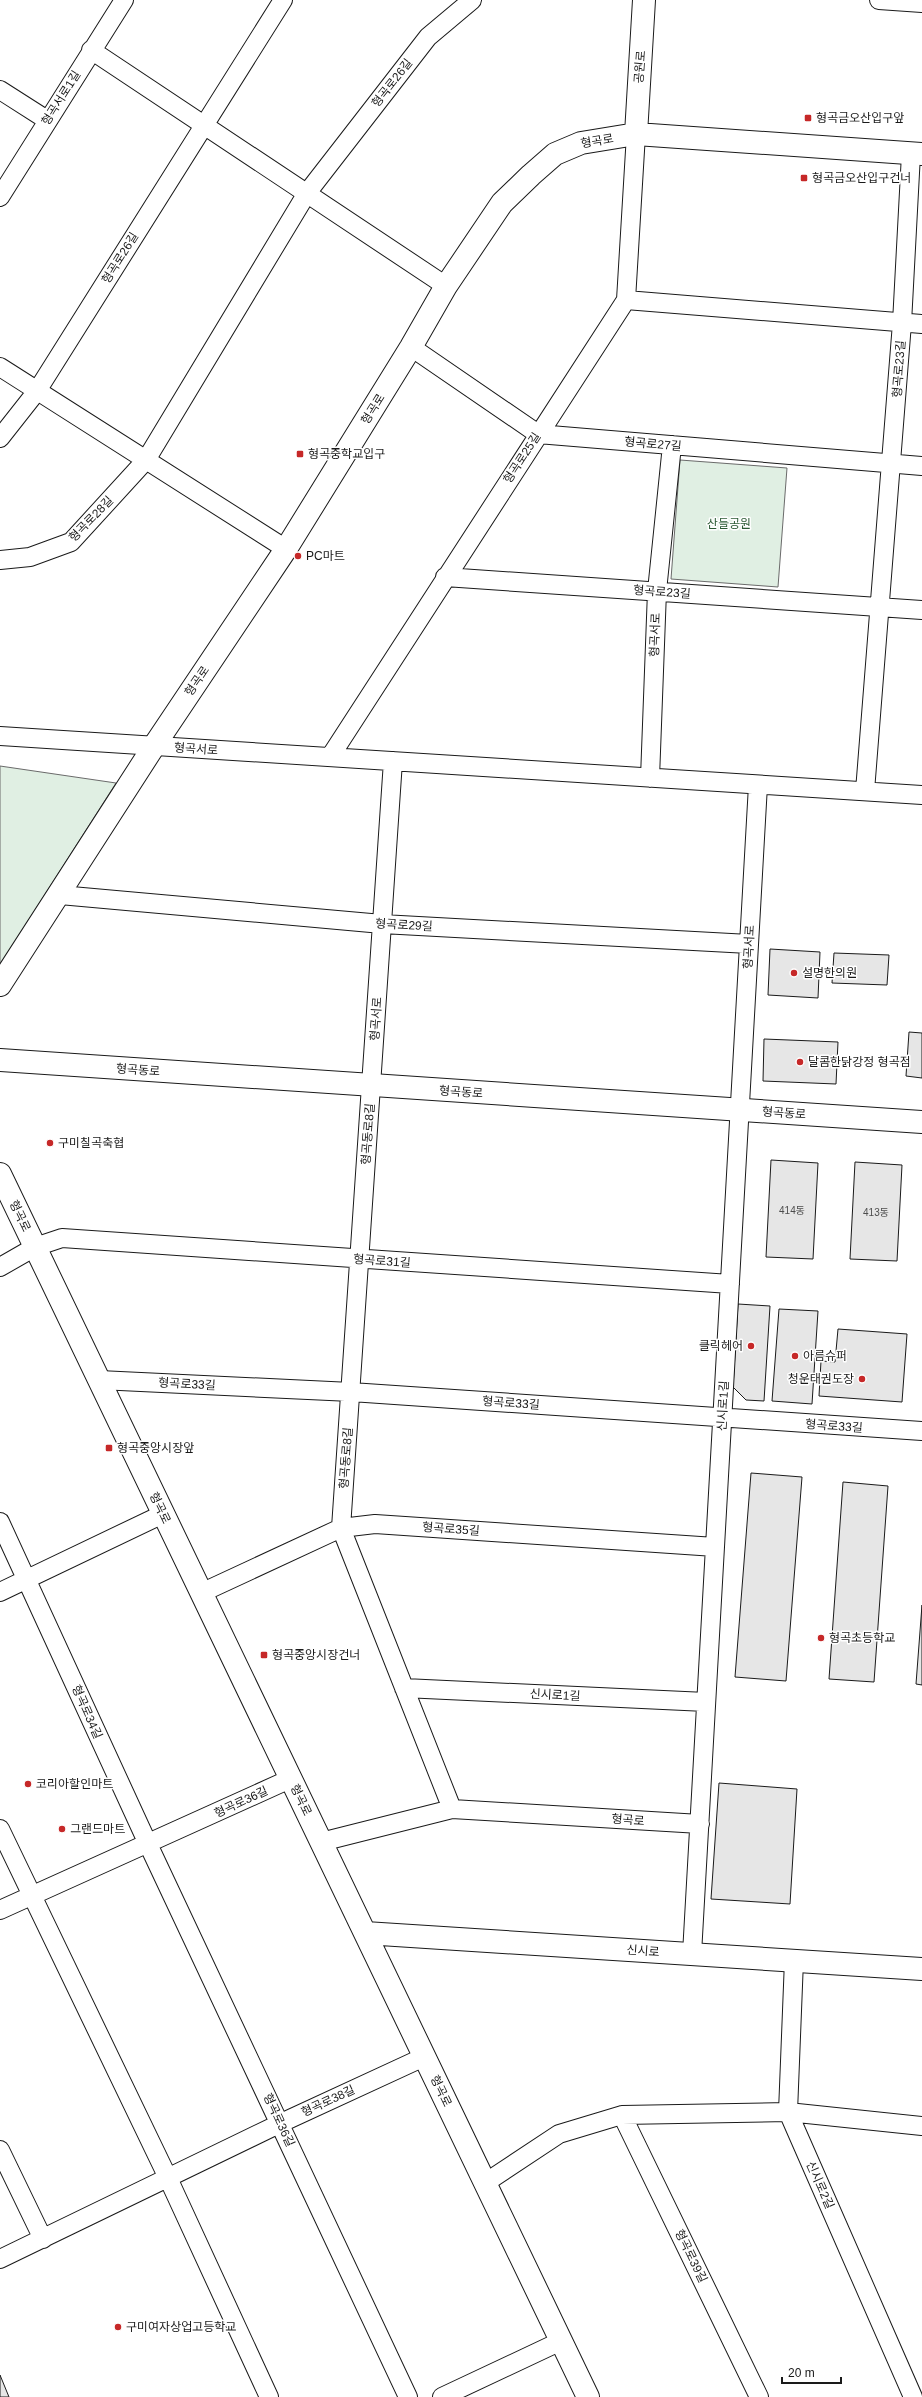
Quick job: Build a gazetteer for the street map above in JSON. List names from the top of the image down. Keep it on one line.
{"streets":{"street":["공원로","형곡로26길","형곡서로1길","형곡로","형곡로23길","형곡로27길","형곡로25길","형곡로28길","형곡서로","형곡로29길","형곡동로","형곡동로8길","형곡로31길","형곡로33길","신시로1길","형곡로35길","형곡로34길","형곡로36길","신시로","형곡로38길","신시로2길","형곡로39길"]},"crossings":[["공원로","형곡로"],["공원로","형곡로25길"],["형곡로26길","형곡로28길"],["형곡로","형곡로23길"],["형곡로","형곡로27길"],["형곡로","형곡로25길"],["형곡로","형곡서로"],["형곡로","형곡로29길"],["형곡로","형곡동로8길"],["형곡로","형곡로31길"],["형곡로","형곡로33길"],["형곡로","신시로1길"],["형곡로","형곡로35길"],["형곡로","형곡로36길"],["형곡로","신시로"],["형곡로","형곡로38길"],["형곡로23길","형곡로27길"],["형곡로23길","형곡로25길"],["형곡로23길","형곡서로"],["형곡로27길","형곡로25길"],["형곡로27길","형곡서로"],["형곡로25길","형곡서로"],["형곡서로","형곡로29길"],["형곡서로","형곡동로"],["형곡서로","형곡동로8길"],["형곡서로","신시로1길"],["형곡동로","형곡동로8길"],["형곡동로","신시로1길"],["형곡동로8길","형곡로31길"],["형곡동로8길","형곡로33길"],["형곡동로8길","신시로1길"],["형곡동로8길","형곡로35길"],["형곡로31길","신시로1길"],["형곡로33길","신시로1길"],["신시로1길","형곡로35길"],["신시로1길","신시로"],["형곡로34길","형곡로36길"],["형곡로36길","형곡로38길"],["신시로","신시로2길"]],"parks":["산들공원"],"places":{"transit":["형곡금오산입구앞","형곡금오산입구건너","형곡중학교입구","형곡중앙시장앞","형곡중앙시장건너"],"other":["PC마트","설명한의원","달콤한닭강정 형곡점","구미칠곡축협","클릭헤어","아름슈퍼","청운태권도장","형곡초등학교","코리아할인마트","그랜드마트","구미여자상업고등학교"]},"house_numbers":["414동","413동"],"scale_bar":"20 m"}
